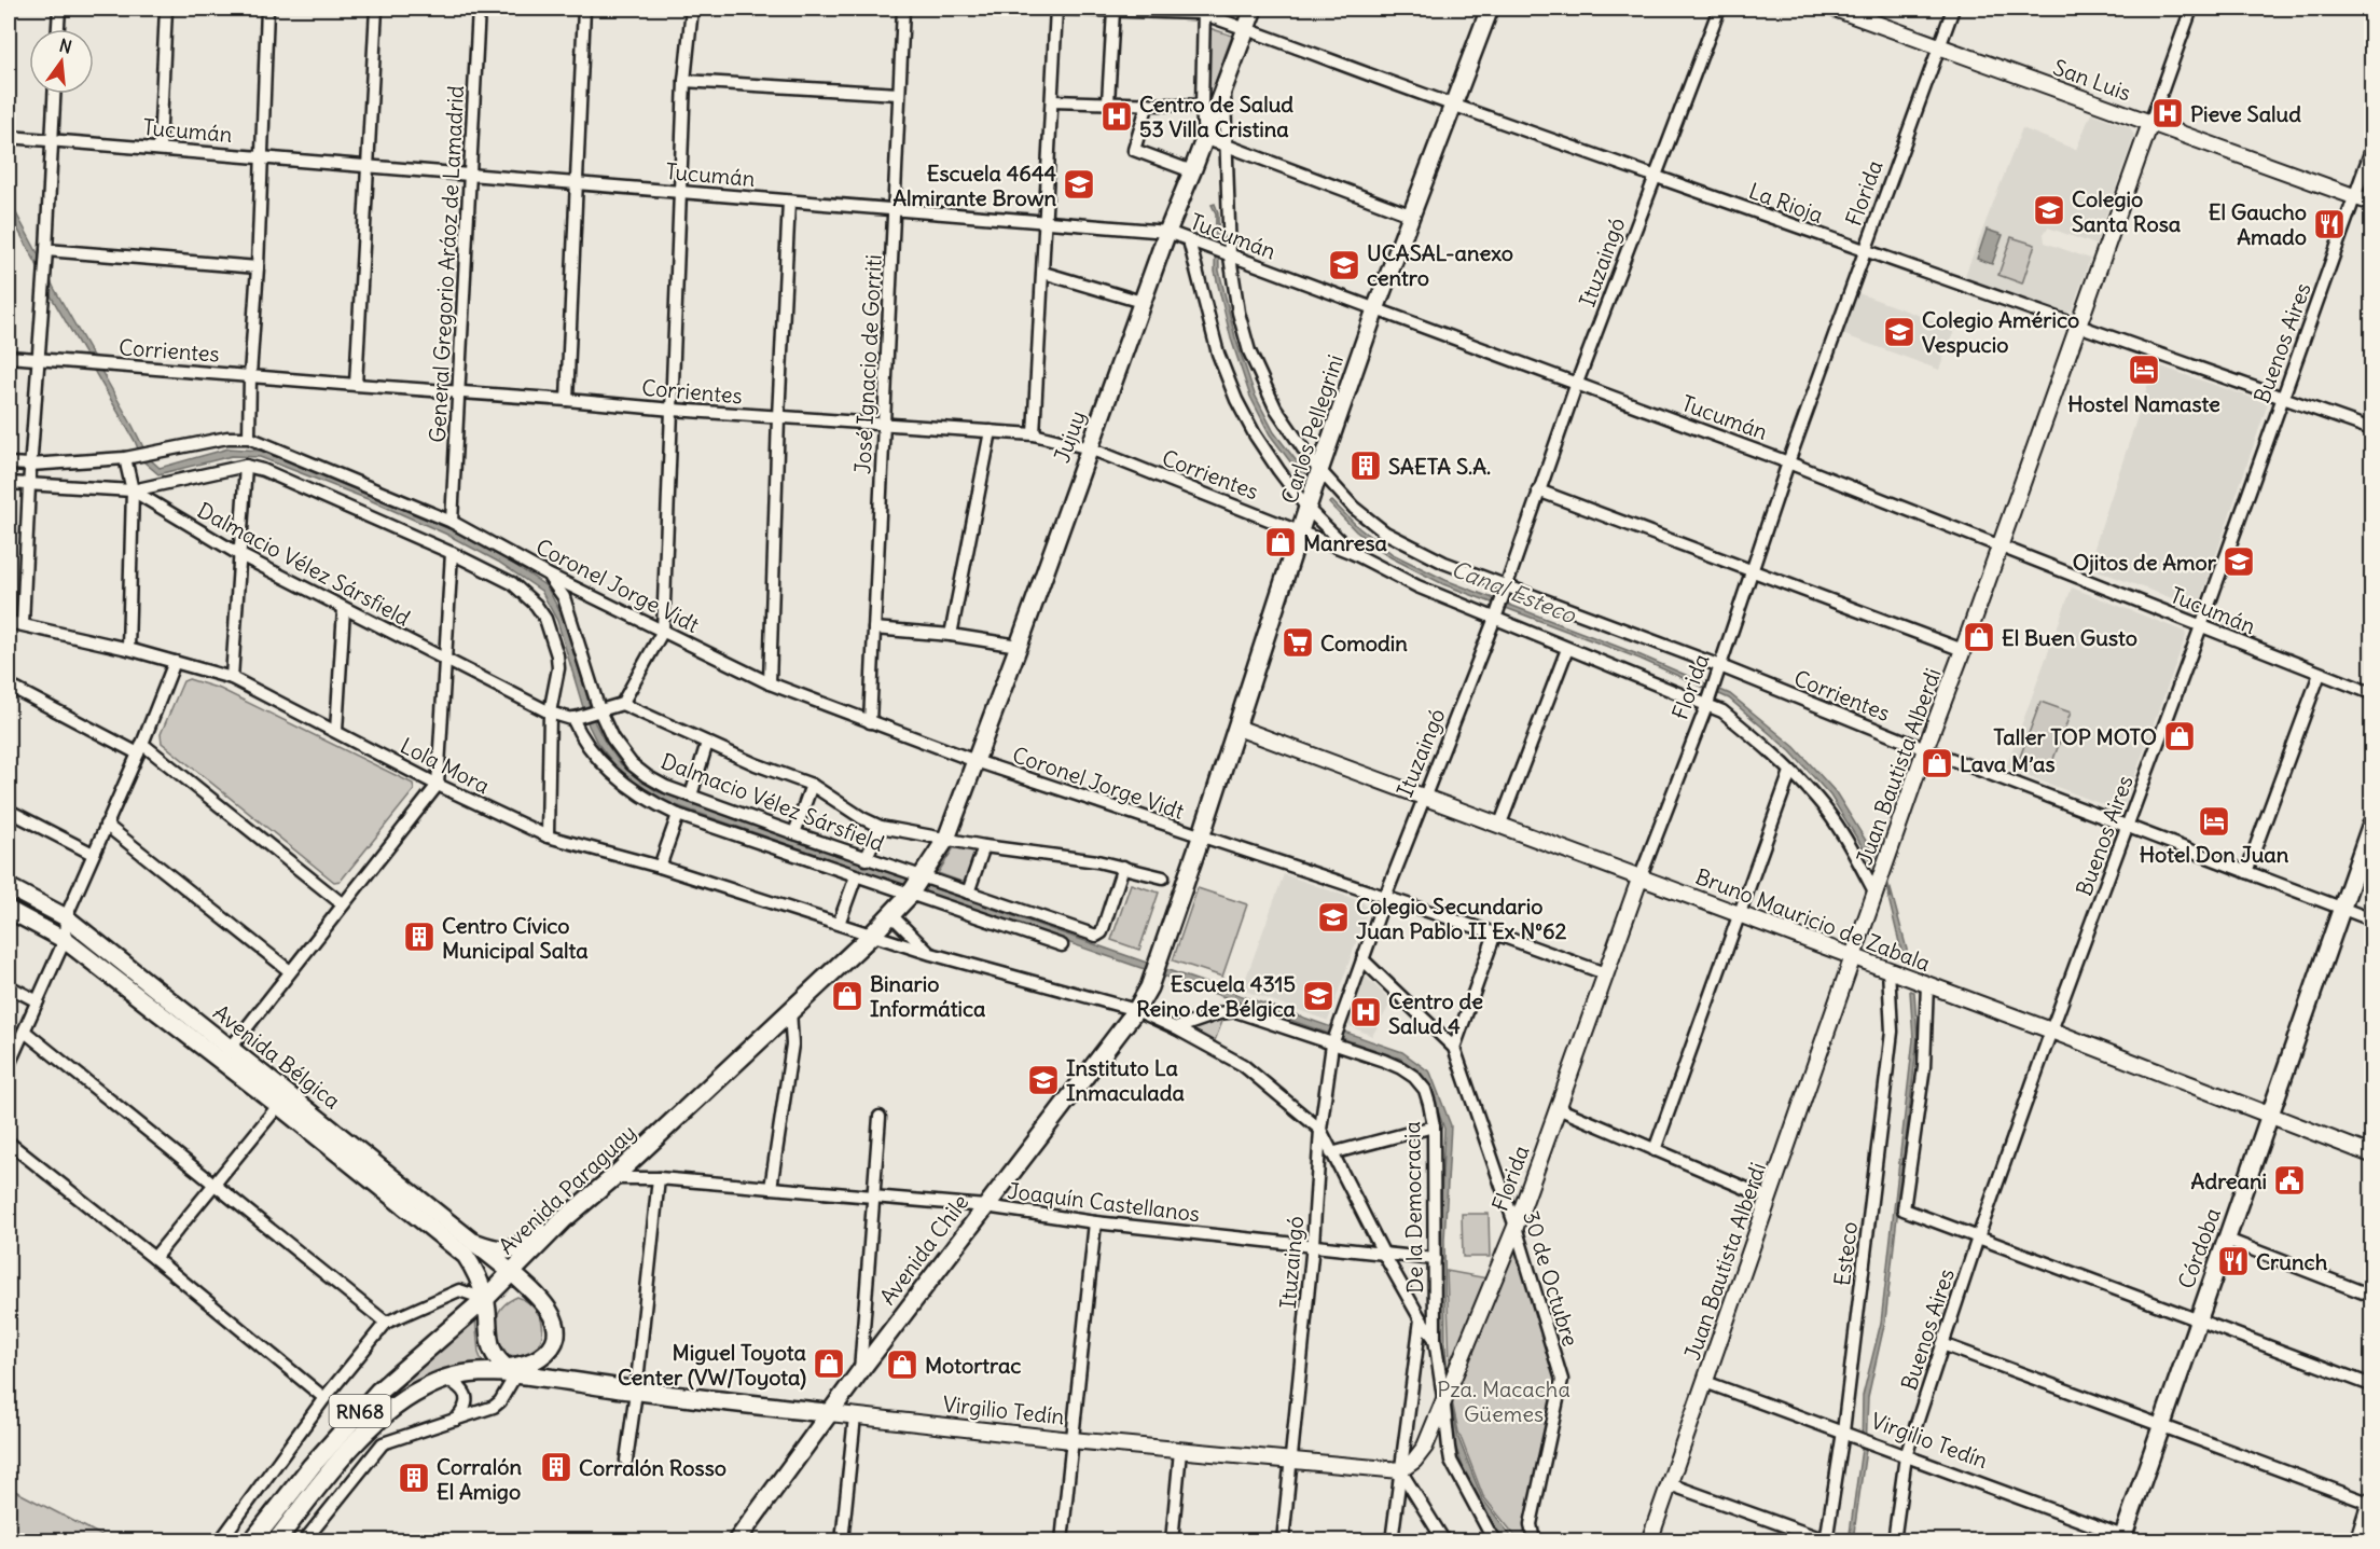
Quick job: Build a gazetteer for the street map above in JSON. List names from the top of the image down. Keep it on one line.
{"streets":{"main road":["Carlos Pellegrini","Jujuy","Avenida Bélgica","Avenida Paraguay","Córdoba","Avenida Chile","Virgilio Tedín","RN68"],"street":["San Luis","Tucumán","Florida","La Rioja","Ituzaingó","General Gregorio Aráoz de Lamadrid","Buenos Aires","Corrientes","José Ignacio de Gorriti","Dalmacio Vélez Sársfield","Coronel Jorge Vidt","Lola Mora","Juan Bautista Alberdi","Bruno Mauricio de Zabala","Joaquín Castellanos","De la Democracia","Esteco","30 de Octubre"]},"crossings":[["San Luis","Florida"],["San Luis","Buenos Aires"],["San Luis","Juan Bautista Alberdi"],["Tucumán","Florida"],["Tucumán","Ituzaingó"],["Tucumán","General Gregorio Aráoz de Lamadrid"],["Tucumán","Buenos Aires"],["Tucumán","José Ignacio de Gorriti"],["Tucumán","Carlos Pellegrini"],["Tucumán","Jujuy"],["Tucumán","Juan Bautista Alberdi"],["Florida","La Rioja"],["Florida","Corrientes"],["Florida","Coronel Jorge Vidt"],["Florida","Bruno Mauricio de Zabala"],["Florida","De la Democracia"],["Florida","30 de Octubre"],["La Rioja","Ituzaingó"],["La Rioja","Buenos Aires"],["La Rioja","Carlos Pellegrini"],["La Rioja","Jujuy"],["La Rioja","Juan Bautista Alberdi"],["Ituzaingó","Corrientes"],["Ituzaingó","Coronel Jorge Vidt"],["Ituzaingó","Lola Mora"],["Ituzaingó","Bruno Mauricio de Zabala"],["Ituzaingó","Joaquín Castellanos"],["Ituzaingó","De la Democracia"],["Ituzaingó","30 de Octubre"],["Ituzaingó","Virgilio Tedín"],["General Gregorio Aráoz de Lamadrid","Corrientes"],["General Gregorio Aráoz de Lamadrid","Coronel Jorge Vidt"],["Buenos Aires","Corrientes"],["Buenos Aires","Bruno Mauricio de Zabala"],["Buenos Aires","Virgilio Tedín"],["Corrientes","José Ignacio de Gorriti"],["Corrientes","Carlos Pellegrini"],["Corrientes","Jujuy"],["Corrientes","Juan Bautista Alberdi"],["Corrientes","Córdoba"],["José Ignacio de Gorriti","Coronel Jorge Vidt"],["Carlos Pellegrini","Coronel Jorge Vidt"],["Carlos Pellegrini","Bruno Mauricio de Zabala"],["Carlos Pellegrini","Avenida Chile"],["Jujuy","Dalmacio Vélez Sársfield"],["Jujuy","Coronel Jorge Vidt"],["Jujuy","Avenida Paraguay"],["Dalmacio Vélez Sársfield","Coronel Jorge Vidt"],["Dalmacio Vélez Sársfield","Avenida Paraguay"],["Lola Mora","Avenida Paraguay"],["Lola Mora","De la Democracia"],["Lola Mora","Avenida Chile"],["Juan Bautista Alberdi","Bruno Mauricio de Zabala"],["Juan Bautista Alberdi","Virgilio Tedín"],["Bruno Mauricio de Zabala","Córdoba"],["Bruno Mauricio de Zabala","Esteco"],["Avenida Bélgica","Avenida Paraguay"],["Avenida Bélgica","Virgilio Tedín"],["Avenida Bélgica","RN68"],["Avenida Paraguay","Joaquín Castellanos"],["Avenida Paraguay","Virgilio Tedín"],["Avenida Paraguay","RN68"],["Joaquín Castellanos","De la Democracia"],["Joaquín Castellanos","Avenida Chile"],["Córdoba","Virgilio Tedín"],["Avenida Chile","Virgilio Tedín"],["Esteco","Virgilio Tedín"],["Virgilio Tedín","RN68"]],"water":["Canal Esteco"],"parks":["Pza. Macacha Güemes"],"places":{"hospital":["Pieve Salud","Centro de Salud 53 Villa Cristina","Centro de Salud 4"],"school or university":["Escuela 4644 Almirante Brown","Colegio Santa Rosa","UCASAL-anexo centro","Colegio Américo Vespucio","Ojitos de Amor","Colegio Secundario Juan Pablo II Ex N°62","Escuela 4315 Reino de Bélgica","Instituto La Inmaculada"],"restaurant":["El Gaucho Amado","Crunch"],"hotel":["Hostel Namaste","Hotel Don Juan"],"building":["SAETA S.A.","Centro Cívico Municipal Salta","Corralón Rosso","Corralón El Amigo"],"shop":["Manresa","El Buen Gusto","Taller TOP MOTO","Lava M’as","Binario Informática","Miguel Toyota Center (VW/Toyota)","Motortrac"],"supermarket":["Comodin"],"public building":["Adreani"]},"north":"top"}
